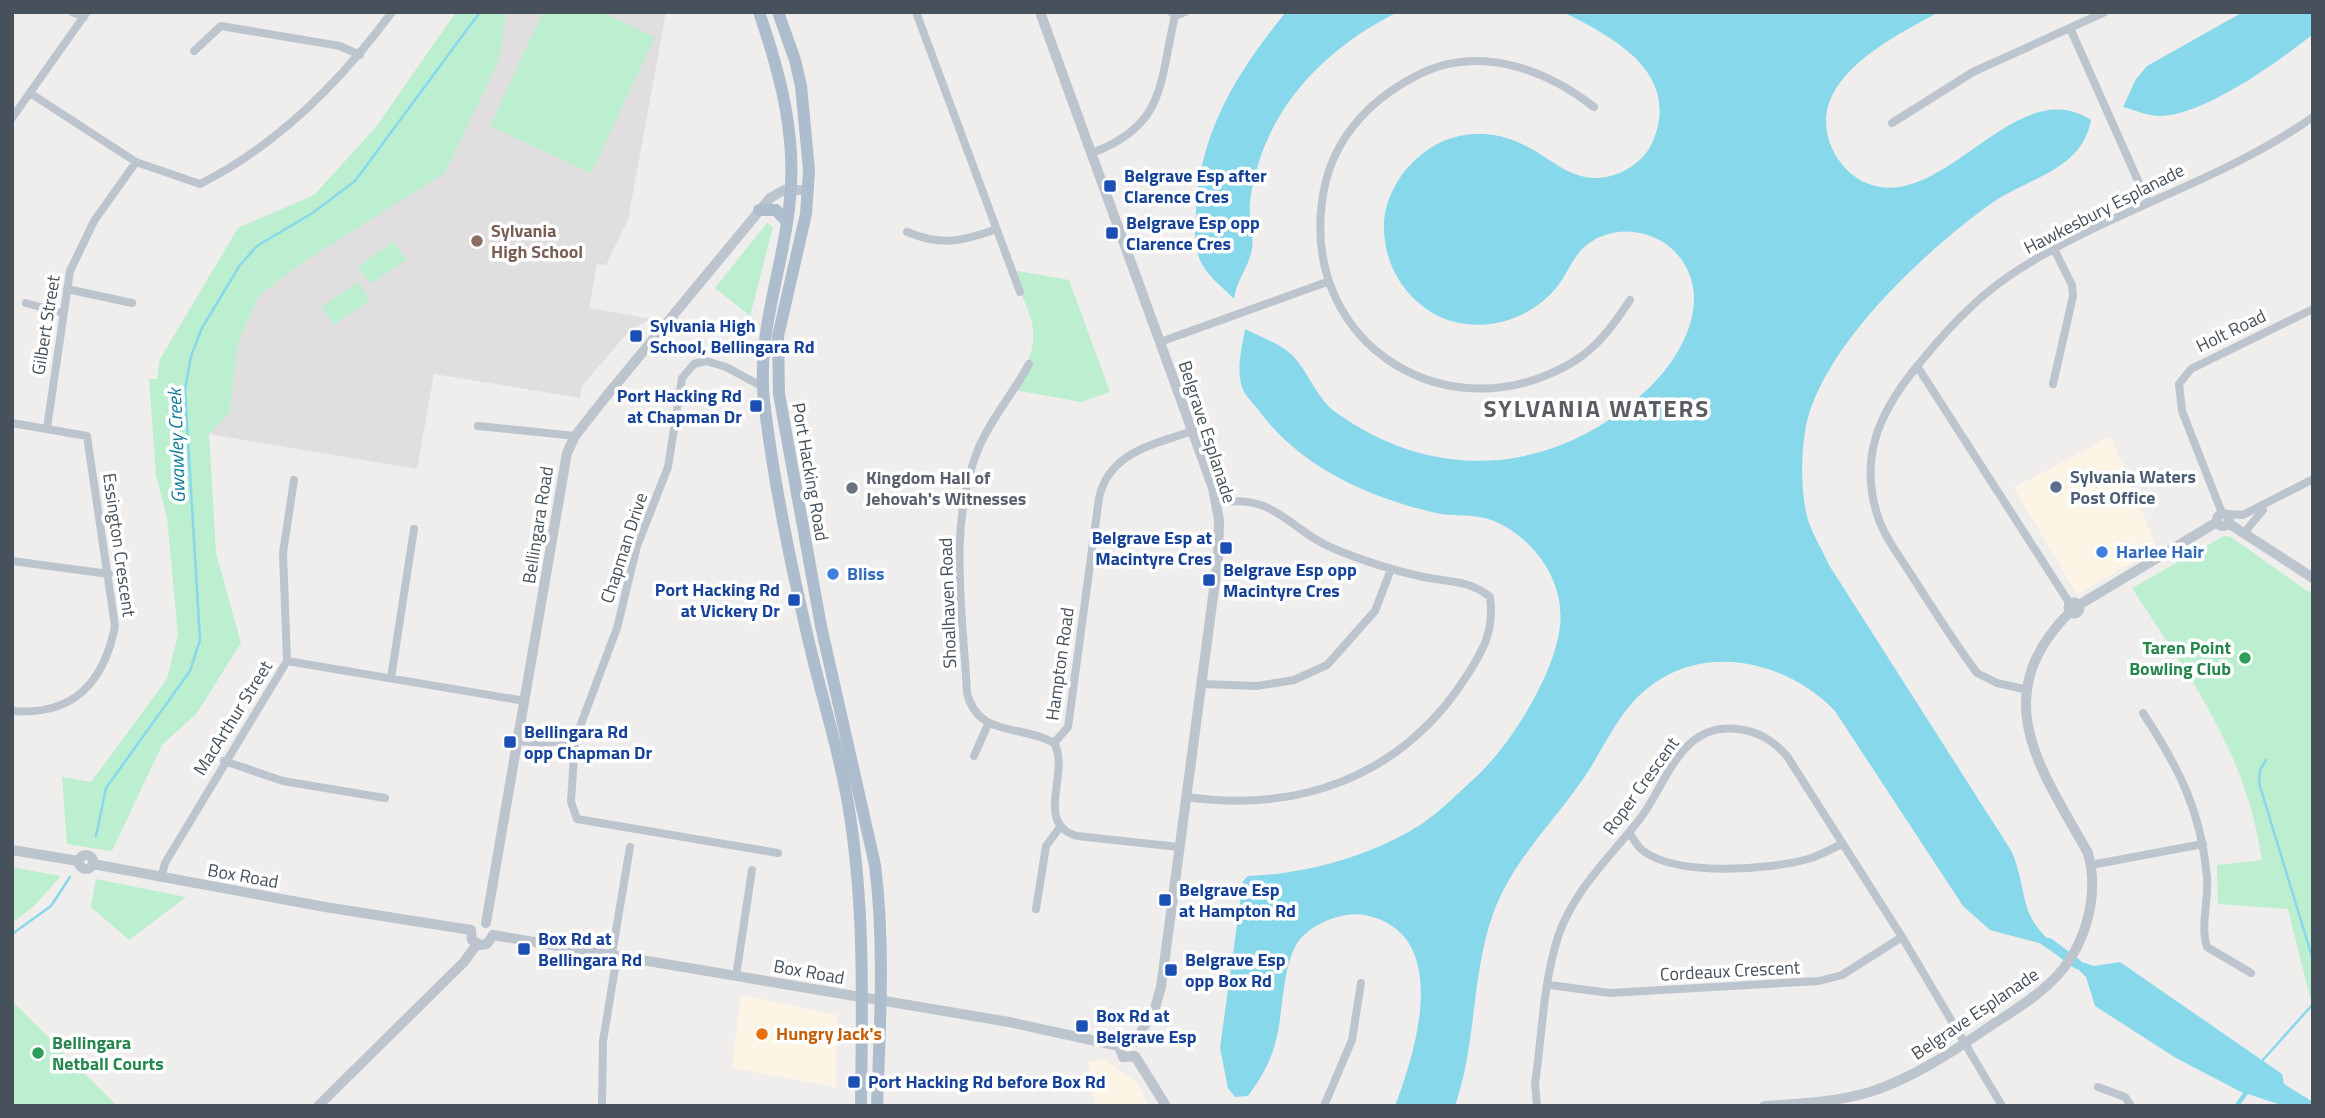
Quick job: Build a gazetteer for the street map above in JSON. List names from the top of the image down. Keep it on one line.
{"streets":{"main road":["Port Hacking Road"],"street":["Hawkesbury Esplanade","Gilbert Street","Holt Road","Belgrave Esplanade","Bellingara Road","Essington Crescent","Chapman Drive","Shoalhaven Road","Hampton Road","MacArthur Street","Roper Crescent","Box Road","Cordeaux Crescent"]},"crossings":[["Hawkesbury Esplanade","Belgrave Esplanade"],["Gilbert Street","Essington Crescent"],["Holt Road","Belgrave Esplanade"],["Belgrave Esplanade","Hampton Road"],["Belgrave Esplanade","Roper Crescent"],["Belgrave Esplanade","Box Road"],["Port Hacking Road","Bellingara Road"],["Port Hacking Road","Chapman Drive"],["Port Hacking Road","Box Road"],["Bellingara Road","Box Road"],["MacArthur Street","Box Road"],["Roper Crescent","Cordeaux Crescent"]],"districts":["SYLVANIA WATERS"],"water":["Gwawley Creek"],"places":{"transit":["Belgrave Esp after Clarence Cres","Belgrave Esp opp Clarence Cres","Sylvania High School, Bellingara Rd","Port Hacking Rd at Chapman Dr","Belgrave Esp at Macintyre Cres","Belgrave Esp opp Macintyre Cres","Port Hacking Rd at Vickery Dr","Bellingara Rd opp Chapman Dr","Belgrave Esp at Hampton Rd","Box Rd at Bellingara Rd","Belgrave Esp opp Box Rd","Box Rd at Belgrave Esp","Port Hacking Rd before Box Rd"],"other":["Sylvania High School","Sylvania Waters Post Office","Kingdom Hall of Jehovah's Witnesses","Harlee Hair","Bliss","Taren Point Bowling Club","Hungry Jack's","Bellingara Netball Courts"]}}
